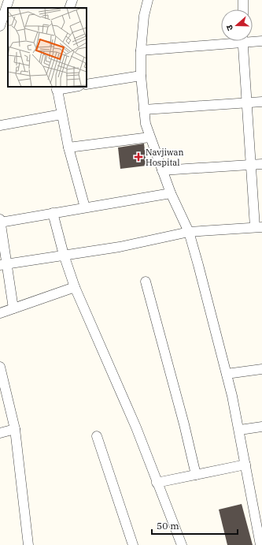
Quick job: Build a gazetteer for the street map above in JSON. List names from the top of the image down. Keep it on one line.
{"places":{"health":["Navjiwan Hospital"]},"scale_bar":"50 m","north":"left"}
